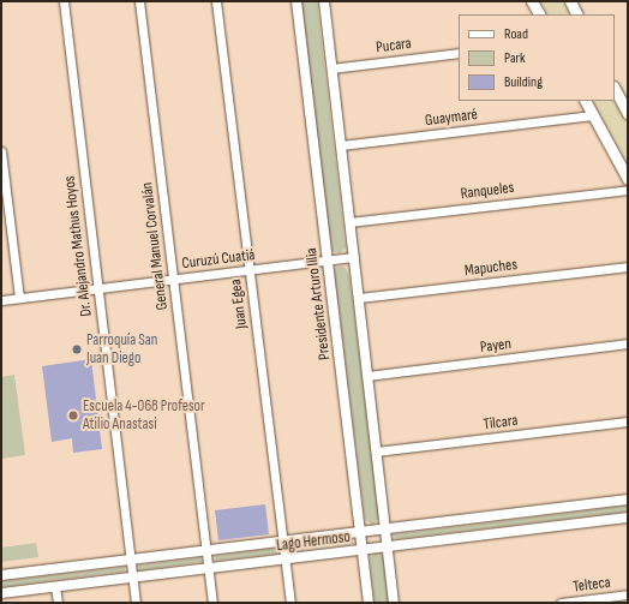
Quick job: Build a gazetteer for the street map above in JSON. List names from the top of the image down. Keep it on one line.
{"streets":{"street":["Pucara","Guaymaré","Ranqueles","Dr. Alejandro Mathus Hoyos","General Manuel Corvalán","Curuzú Cuatiá","Mapuches","Juan Egea","Presidente Arturo Illia","Payen","Tilcara","Lago Hermoso","Telteca"]},"crossings":[["Dr. Alejandro Mathus Hoyos","Curuzú Cuatiá"],["Dr. Alejandro Mathus Hoyos","Lago Hermoso"],["General Manuel Corvalán","Curuzú Cuatiá"],["General Manuel Corvalán","Lago Hermoso"],["Curuzú Cuatiá","Juan Egea"],["Curuzú Cuatiá","Presidente Arturo Illia"],["Juan Egea","Lago Hermoso"],["Presidente Arturo Illia","Lago Hermoso"]],"places":["Parroquía San Juan Diego","Escuela 4-068 Profesor Atilio Anastasi"],"legend":["Road","Park","Building"]}
